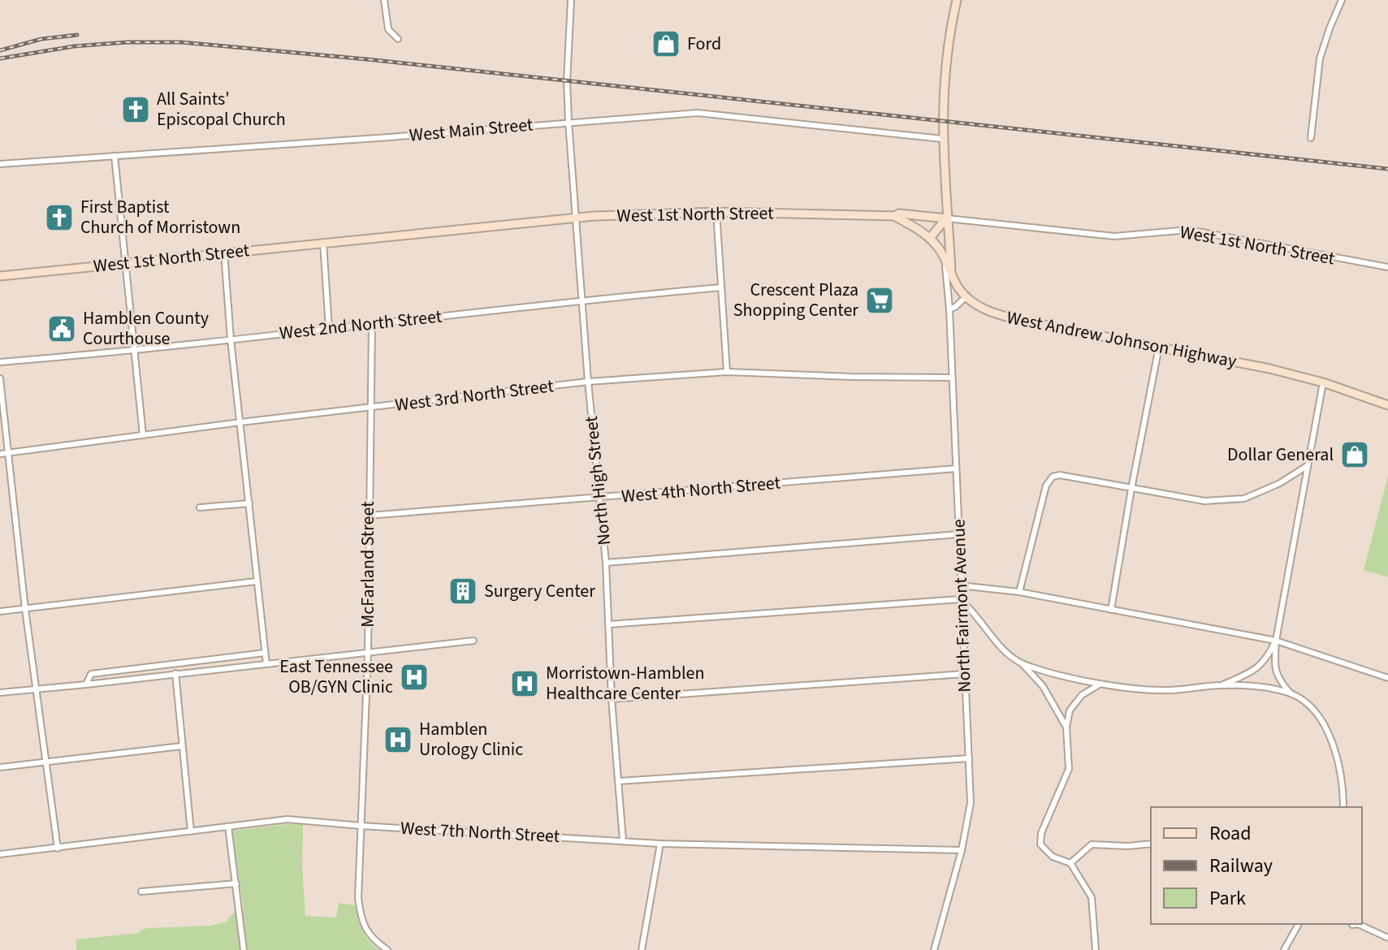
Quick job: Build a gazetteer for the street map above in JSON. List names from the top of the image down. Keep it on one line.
{"streets":{"main road":["West 1st North Street","West Andrew Johnson Highway"],"street":["West Main Street","West 2nd North Street","West 3rd North Street","North High Street","West 4th North Street","McFarland Street","North Fairmont Avenue","West 7th North Street"]},"crossings":[["West Main Street","North High Street"],["West 1st North Street","West Andrew Johnson Highway"],["West 1st North Street","North High Street"],["West 2nd North Street","North High Street"],["West 2nd North Street","McFarland Street"],["West Andrew Johnson Highway","North Fairmont Avenue"],["West 3rd North Street","North High Street"],["West 3rd North Street","McFarland Street"],["West 3rd North Street","North Fairmont Avenue"],["North High Street","West 4th North Street"],["North High Street","West 7th North Street"],["West 4th North Street","McFarland Street"],["West 4th North Street","North Fairmont Avenue"],["McFarland Street","West 7th North Street"],["North Fairmont Avenue","West 7th North Street"]],"places":{"shop":["Ford","Dollar General"],"church":["All Saints' Episcopal Church","First Baptist Church of Morristown"],"supermarket":["Crescent Plaza Shopping Center"],"public building":["Hamblen County Courthouse"],"building":["Surgery Center"],"hospital":["East Tennessee OB/GYN Clinic","Morristown-Hamblen Healthcare Center","Hamblen Urology Clinic"]},"legend":["Road","Railway","Park"]}
